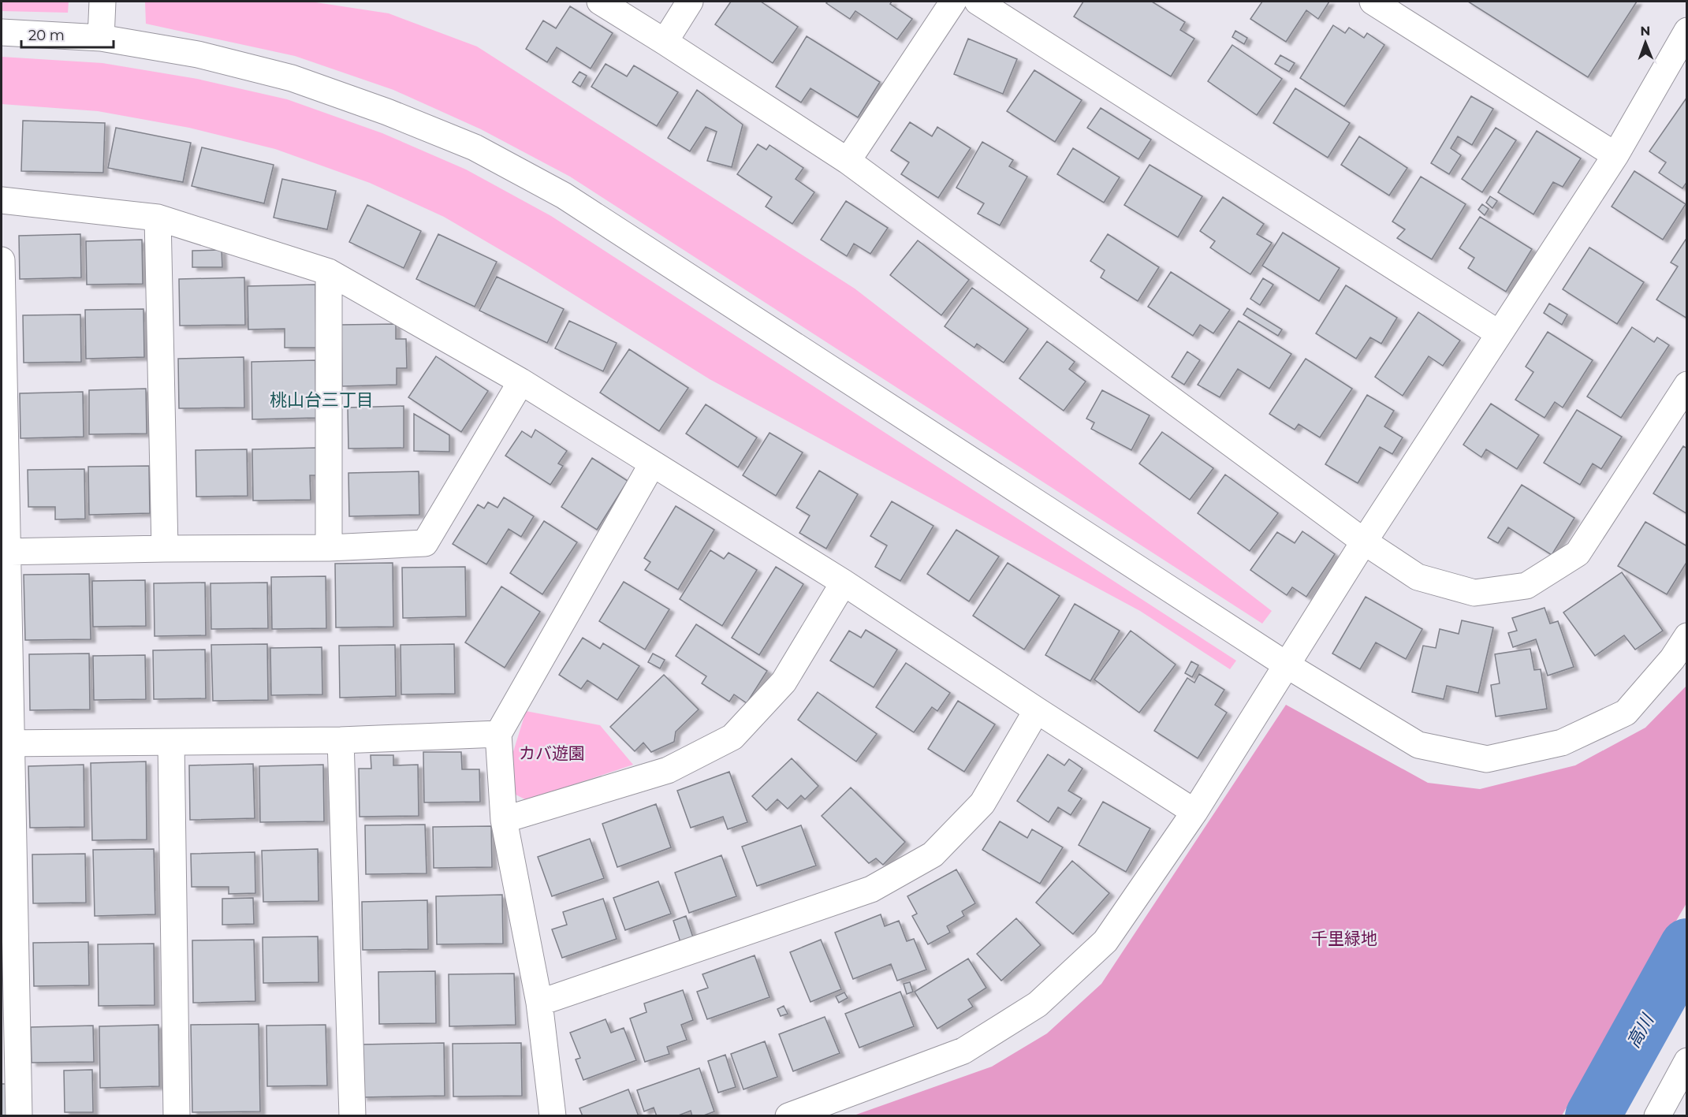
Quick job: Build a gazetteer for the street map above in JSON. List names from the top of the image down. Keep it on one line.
{"districts":["桃山台三丁目"],"water":["高川"],"parks":["カバ遊園","千里緑地"],"scale_bar":"20 m","north":"top"}
